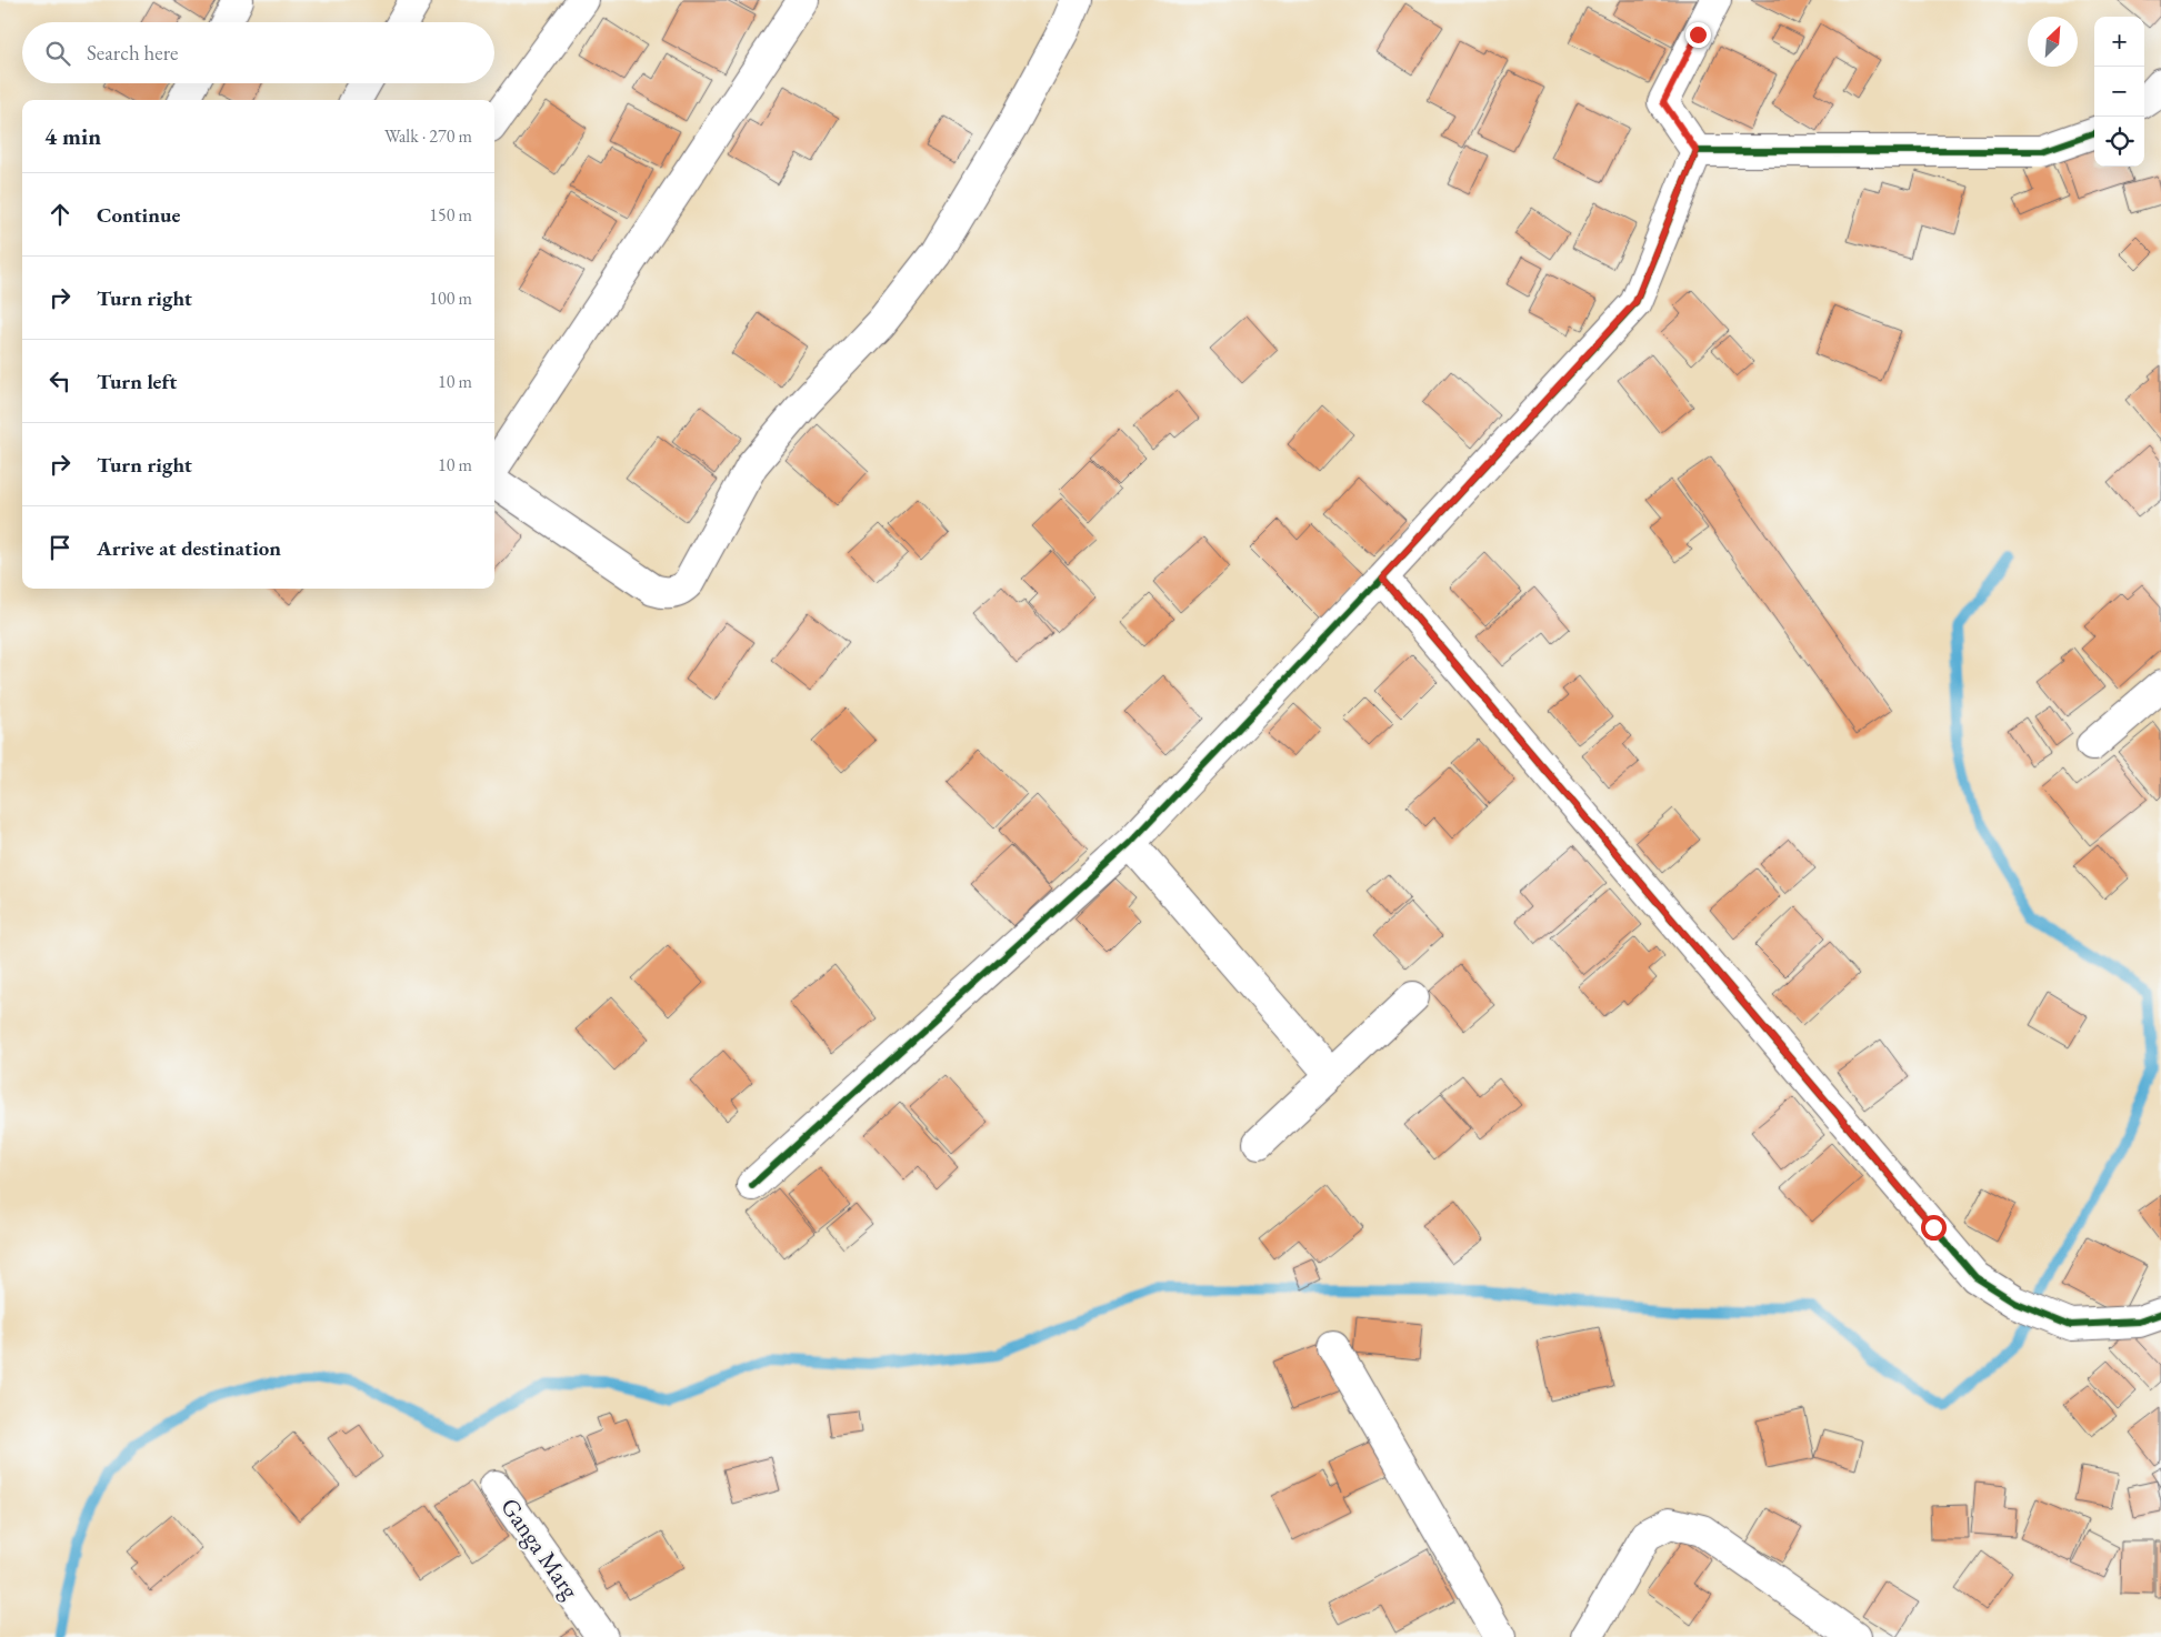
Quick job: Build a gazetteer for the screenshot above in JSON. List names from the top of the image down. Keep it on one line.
{"streets":{"street":["Ganga Marg"]},"north":"top right","page":{"map_buttons":["+","−"],"search":"Search here","heading":["4 min","Walk · 270 m"],"list":[["Continue","150 m"],["Turn right","100 m"],["Turn left","10 m"],["Turn right","10 m"],"Arrive at destination"]}}
